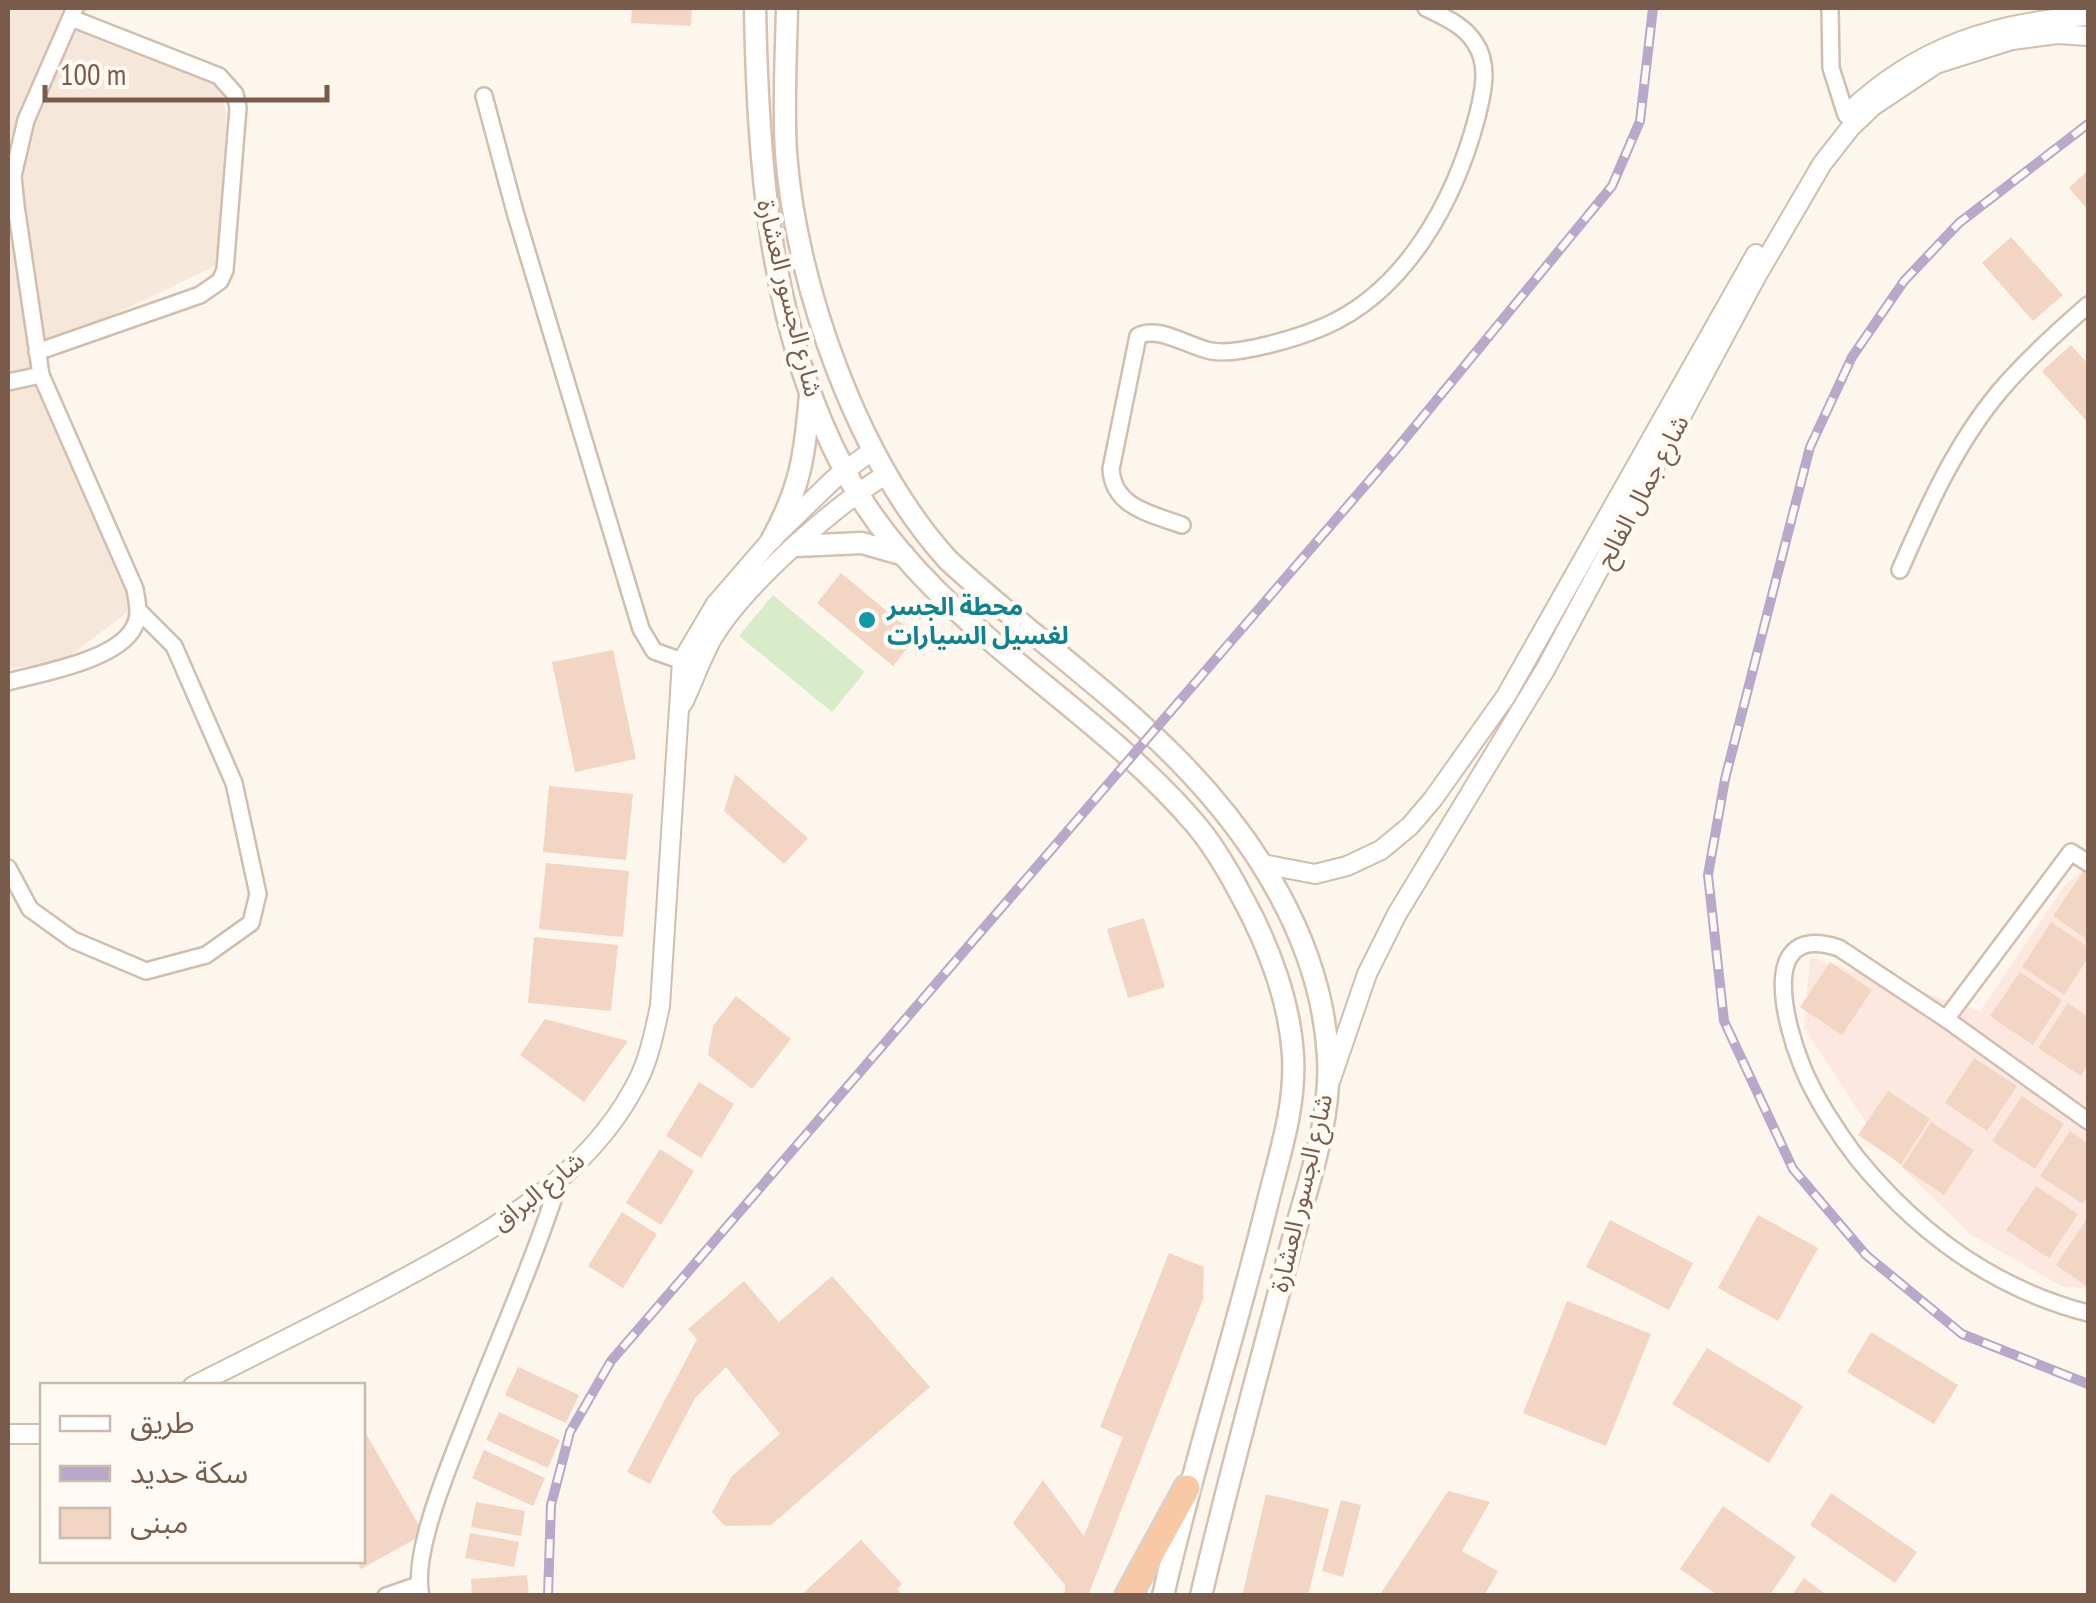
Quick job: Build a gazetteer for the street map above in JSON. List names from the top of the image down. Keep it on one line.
{"streets":{"main road":["شارع الجسور العشارة"],"street":["شارع جمال الفالح","شارع البراق"]},"crossings":[["شارع الجسور العشارة","شارع جمال الفالح"],["شارع الجسور العشارة","شارع البراق"]],"places":["محطة الجسر لغسيل السيارات"],"legend":["طريق","سكة حديد","مبنى"],"scale_bar":"100 m"}
